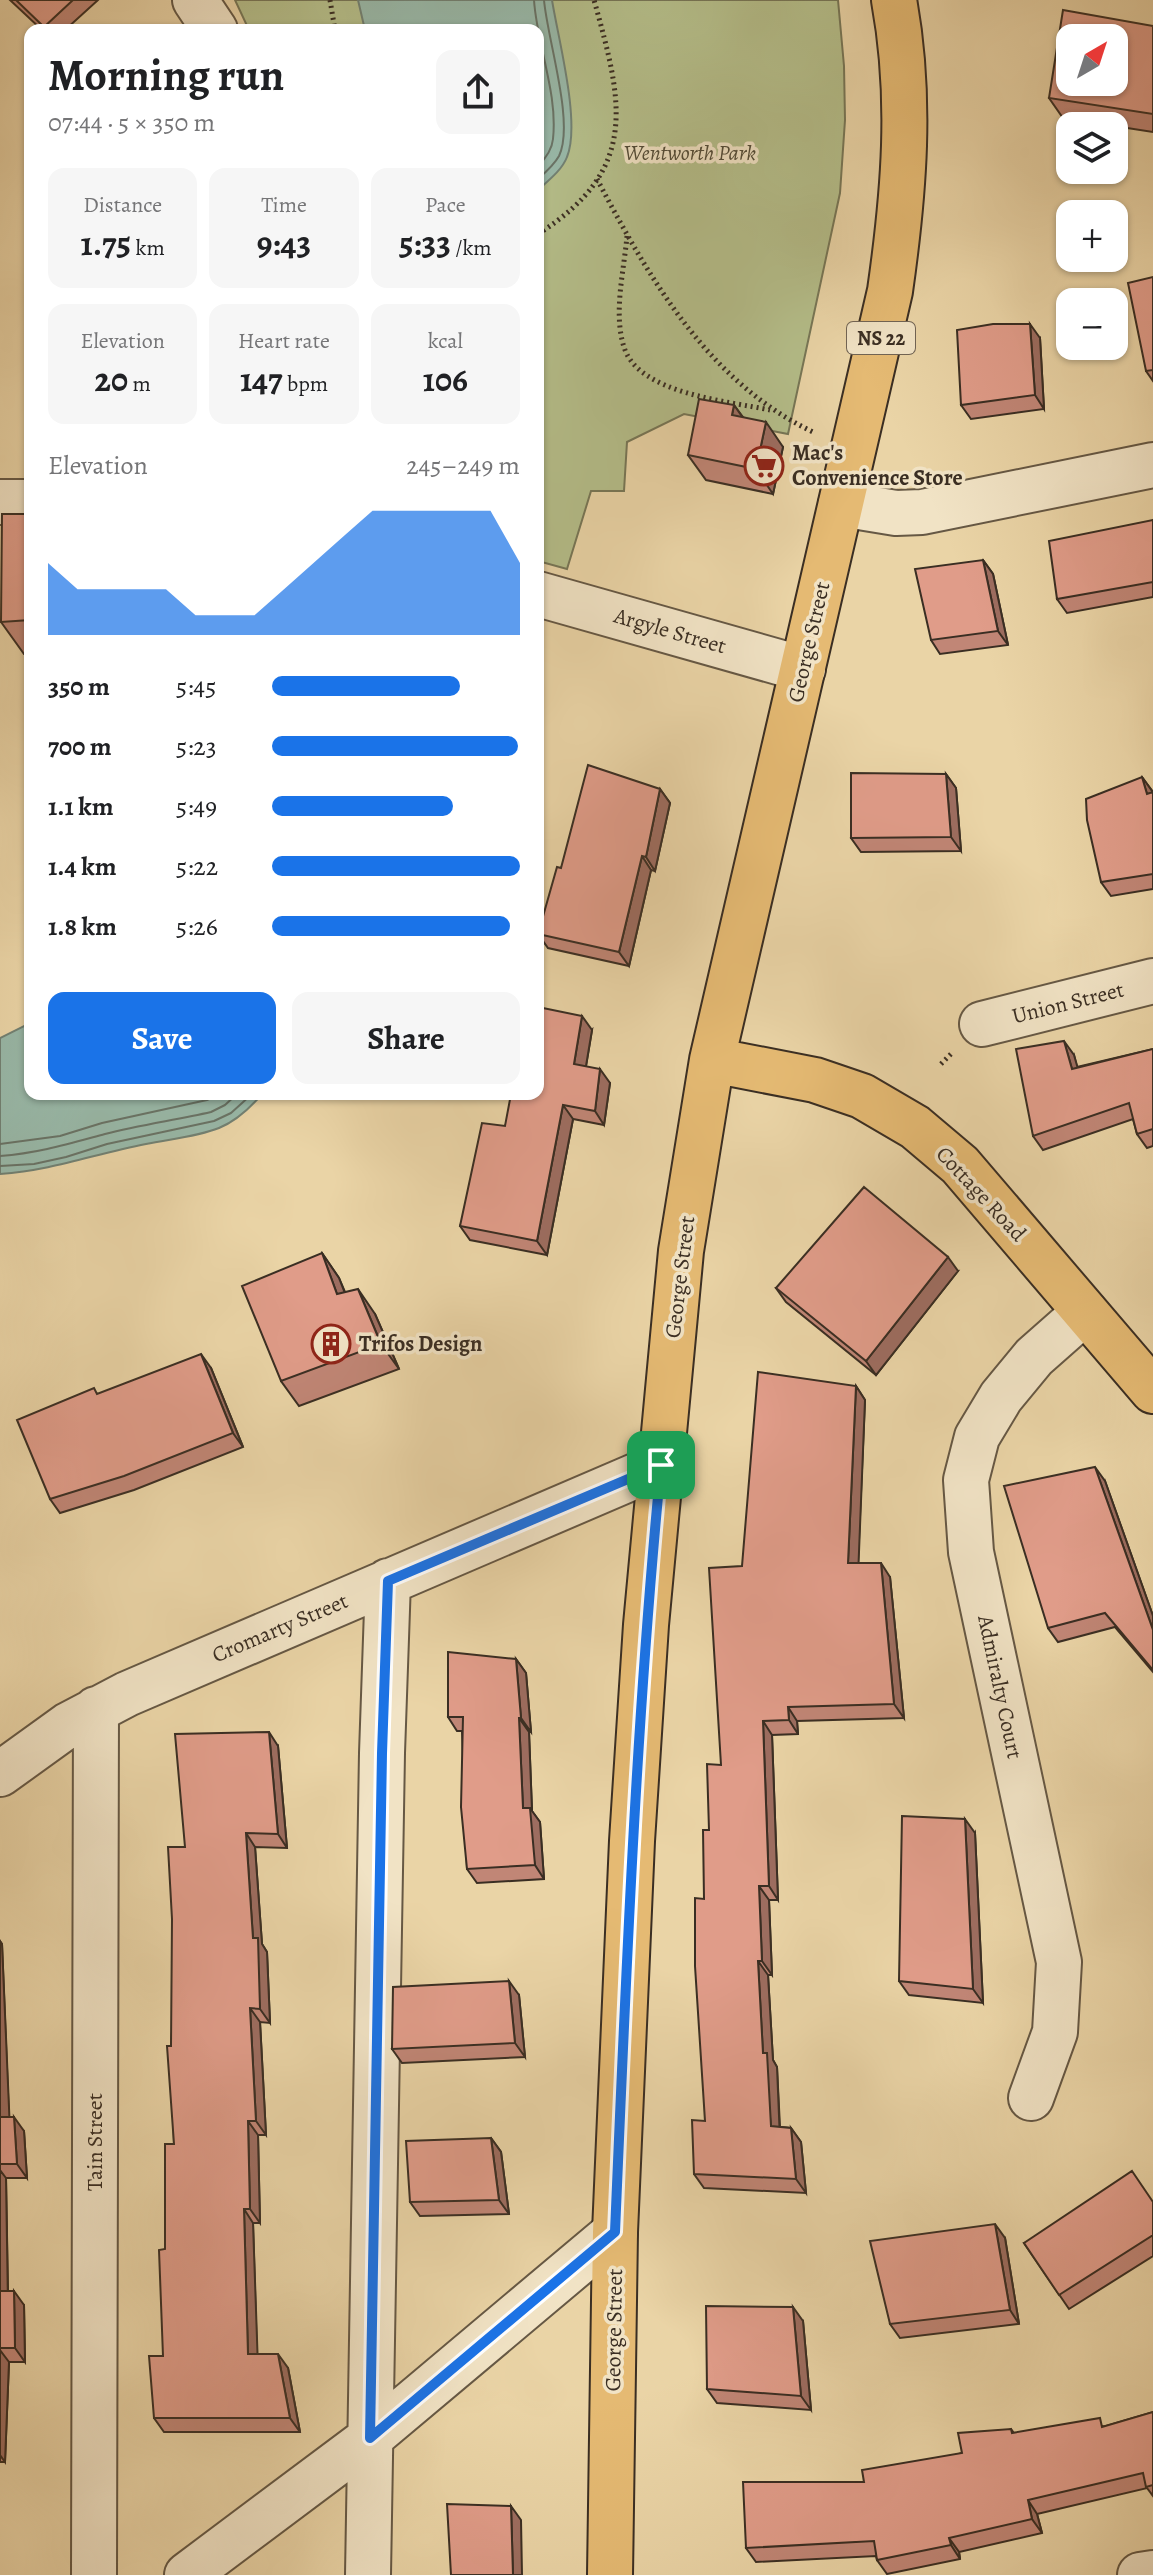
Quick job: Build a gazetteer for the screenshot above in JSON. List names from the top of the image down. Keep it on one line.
{"streets":{"main road":["NS 22","George Street","Cottage Road"],"street":["Argyle Street","Union Street","Cromarty Street","Admiralty Court","Tain Street"]},"crossings":[["Argyle Street","George Street"],["George Street","Cottage Road"],["George Street","Cromarty Street"],["Cottage Road","Admiralty Court"],["Cromarty Street","Tain Street"]],"parks":["Wentworth Park"],"places":{"supermarket":["Mac's Convenience Store"],"building":["Trifos Design"]},"north":"top right","page":{"map_buttons":["+","−"],"heading":["Morning run","07:44 · 5 × 350 m"],"stats":[["Distance","1.75 km"],["Time","9:43"],["Pace","5:33 /km"],["Elevation","20 m"],["Heart rate","147 bpm"],["kcal","106"]],"chart":["Elevation","245–249 m"],"list":[{"name":"350 m","note":"5:45"},{"name":"700 m","note":"5:23"},{"name":"1.1 km","note":"5:49"},{"name":"1.4 km","note":"5:22"},{"name":"1.8 km","note":"5:26"}],"buttons":["Save","Share"]}}
